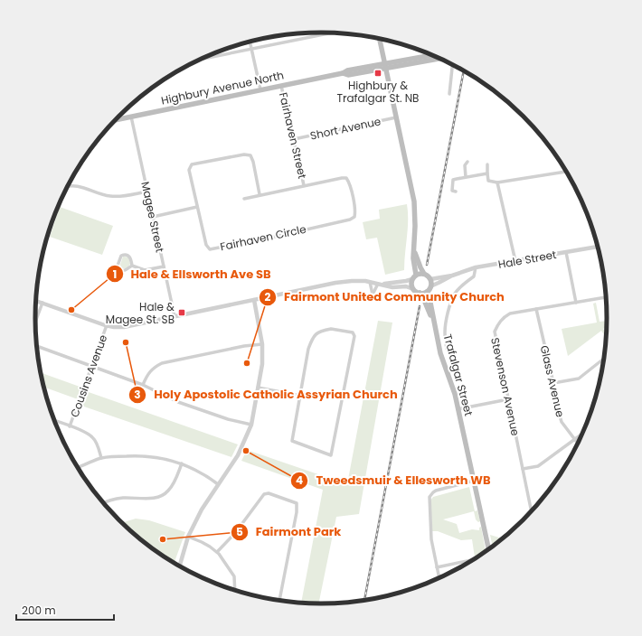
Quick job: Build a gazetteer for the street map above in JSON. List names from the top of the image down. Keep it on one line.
{"streets":{"main road":["Highbury Avenue North","Trafalgar Street"],"street":["Short Avenue","Fairhaven Street","Magee Street","Fairhaven Circle","Hale Street","Cousins Avenue","Glass Avenue","Stevenson Avenue"]},"crossings":[["Highbury Avenue North","Fairhaven Street"],["Highbury Avenue North","Magee Street"],["Short Avenue","Fairhaven Street"],["Fairhaven Street","Fairhaven Circle"],["Hale Street","Trafalgar Street"],["Trafalgar Street","Stevenson Avenue"],["Glass Avenue","Stevenson Avenue"]],"places":{"transit":["Highbury & Trafalgar St. NB","Hale & Magee St. SB"],"other":["Hale & Ellsworth Ave SB","Holy Apostolic Catholic Assyrian Church","Fairmont United Community Church","Tweedsmuir & Ellesworth WB","Fairmont Park"]},"scale_bar":"200 m"}
